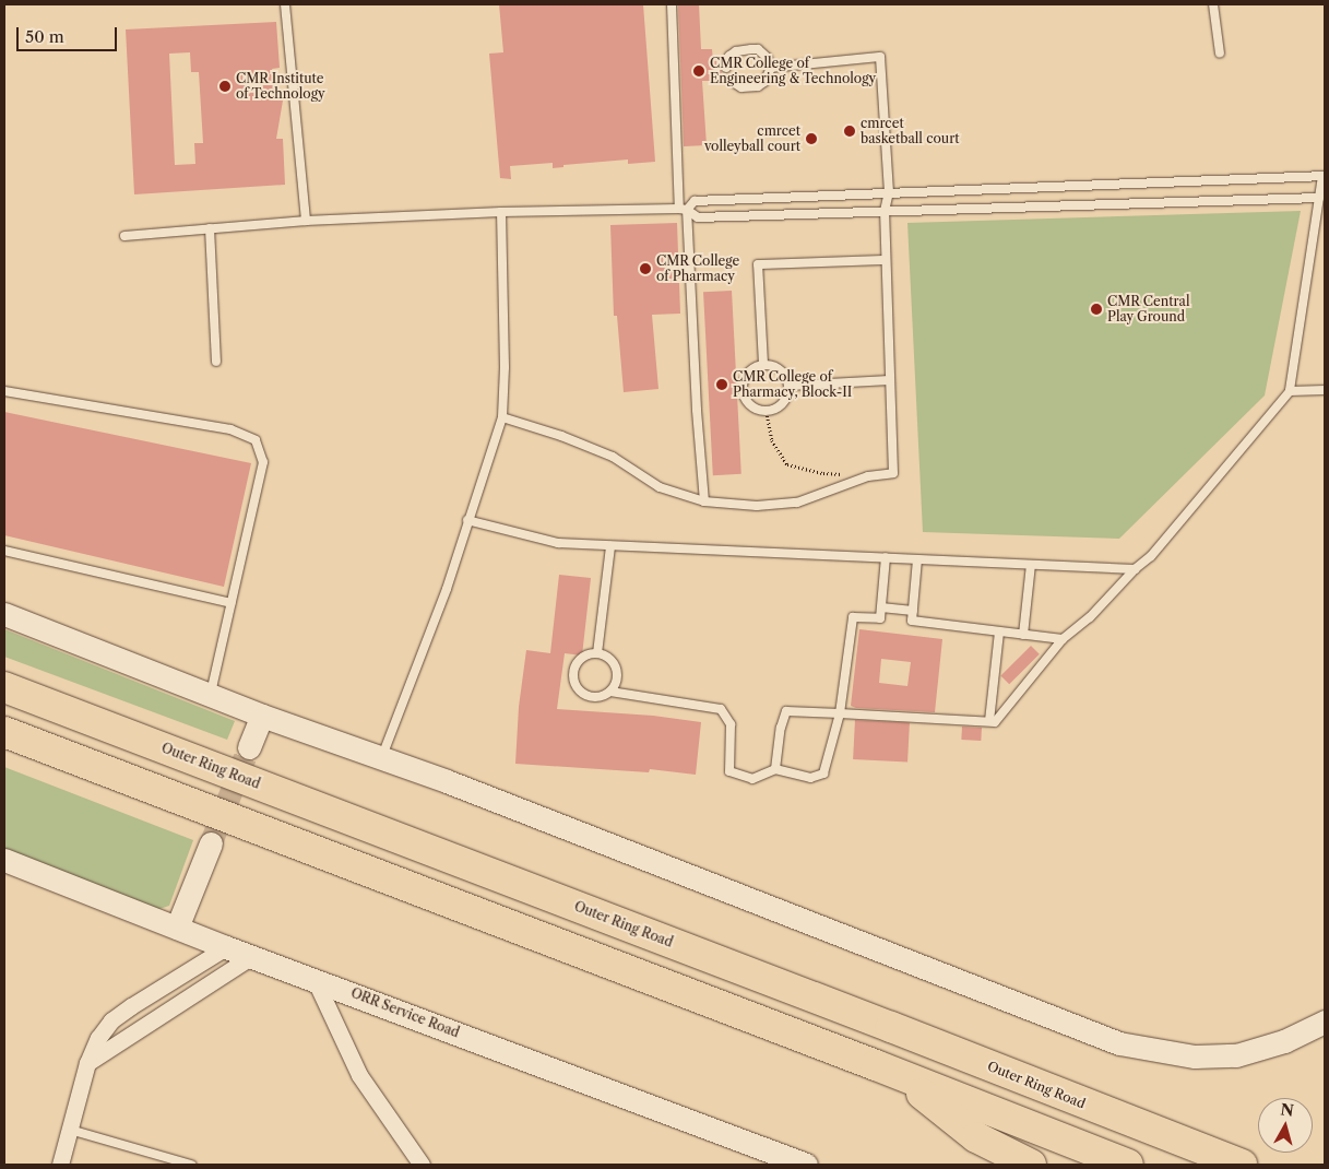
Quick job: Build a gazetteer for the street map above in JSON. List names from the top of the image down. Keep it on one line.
{"streets":{"highway":["Outer Ring Road"],"main road":["ORR Service Road"]},"places":["CMR College of Engineering & Technology","CMR Institute of Technology","cmrcet basketball court","cmrcet volleyball court","CMR College of Pharmacy","CMR Central Play Ground","CMR College of Pharmacy, Block-II"],"scale_bar":"50 m","north":"top"}
